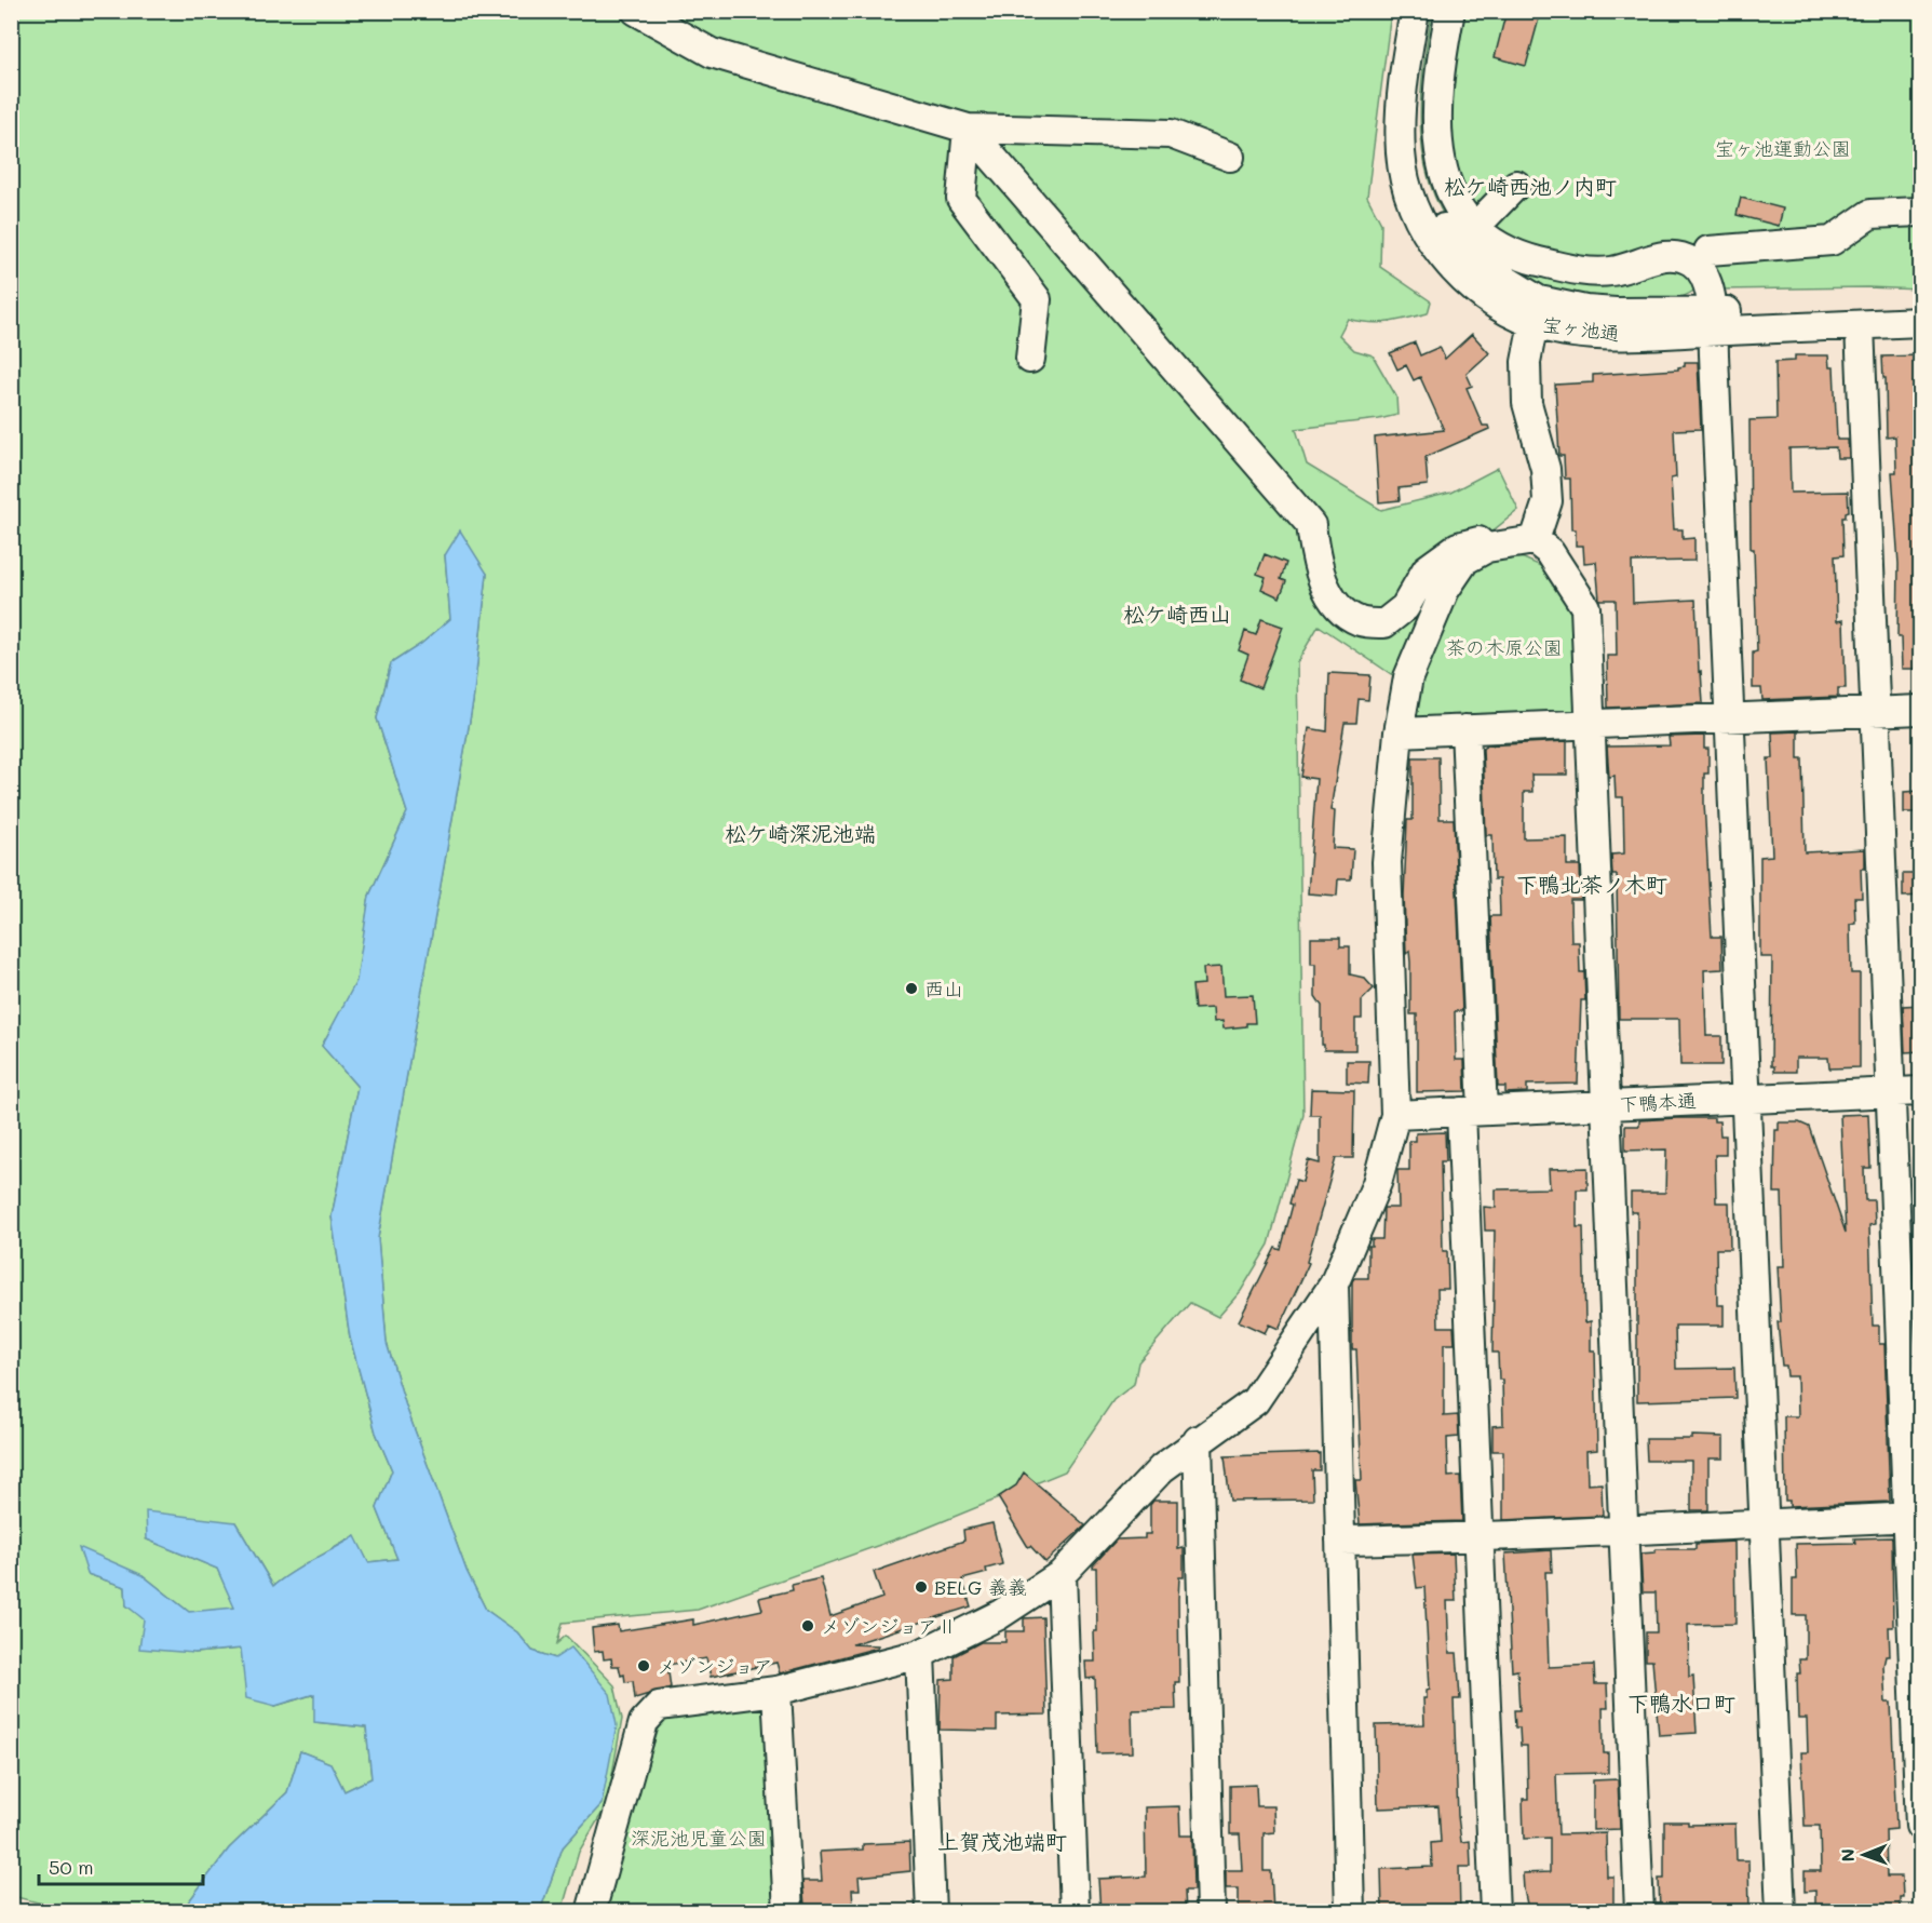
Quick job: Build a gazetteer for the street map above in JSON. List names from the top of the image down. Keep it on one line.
{"streets":{"street":["宝ヶ池通","下鴨本通"]},"districts":["松ケ崎西池ノ内町","松ケ崎西山","松ケ崎深泥池端","下鴨北茶ノ木町","下鴨水口町","上賀茂池端町"],"parks":["宝ヶ池運動公園","茶の木原公園","深泥池児童公園"],"places":["西山","BELG 義義","メゾンジョアⅡ","メゾンジョア"],"scale_bar":"50 m","north":"left"}
